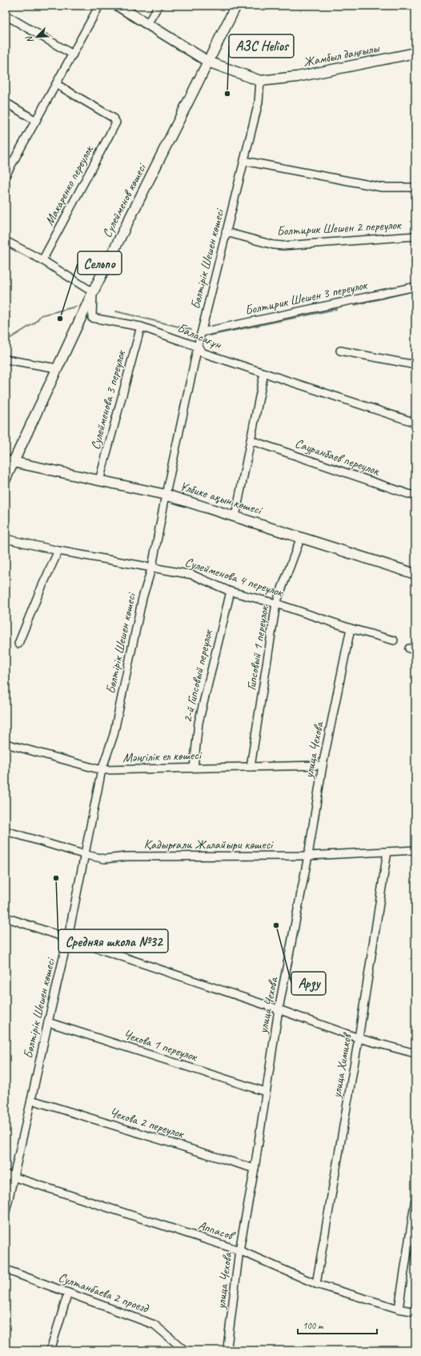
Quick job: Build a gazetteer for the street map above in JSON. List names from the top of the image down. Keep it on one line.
{"streets":{"main road":["Жамбыл даңғылы","Сүлейменов көшесі","Ұлбике ақын көшесі"],"street":["Макаренко переулок","Болтирик Шешен 2 переулок","Бөлтірік Шешен көшесі","Болтирик Шешен 3 переулок","Баласағұн","Сулейменова 3 переулок","Сауранбаев переулок","Сулейменова 4 переулок","Гипсовый 1 переулок","2-й Гипсовый переулок","улица Чехова","Мәңгілік ел көшесі","Қадырғали Жалайыри көшесі","Чехова 1 переулок","улица Химиков","Чехова 2 переулок","Аппасов","Султанбаева 2 проезд"]},"crossings":[["Жамбыл даңғылы","Сүлейменов көшесі"],["Жамбыл даңғылы","Бөлтірік Шешен көшесі"],["Сүлейменов көшесі","Баласағұн"],["Сүлейменов көшесі","Ұлбике ақын көшесі"],["Болтирик Шешен 2 переулок","Бөлтірік Шешен көшесі"],["Бөлтірік Шешен көшесі","Болтирик Шешен 3 переулок"],["Бөлтірік Шешен көшесі","Баласағұн"],["Бөлтірік Шешен көшесі","Ұлбике ақын көшесі"],["Бөлтірік Шешен көшесі","Сулейменова 4 переулок"],["Бөлтірік Шешен көшесі","Мәңгілік ел көшесі"],["Бөлтірік Шешен көшесі","Қадырғали Жалайыри көшесі"],["Бөлтірік Шешен көшесі","Чехова 1 переулок"],["Бөлтірік Шешен көшесі","Чехова 2 переулок"],["Бөлтірік Шешен көшесі","Аппасов"],["Баласағұн","Сулейменова 3 переулок"],["Сулейменова 3 переулок","Ұлбике ақын көшесі"],["Ұлбике ақын көшесі","Гипсовый 1 переулок"],["Сулейменова 4 переулок","Гипсовый 1 переулок"],["Сулейменова 4 переулок","2-й Гипсовый переулок"],["Сулейменова 4 переулок","улица Чехова"],["Гипсовый 1 переулок","Мәңгілік ел көшесі"],["2-й Гипсовый переулок","Мәңгілік ел көшесі"],["улица Чехова","Мәңгілік ел көшесі"],["улица Чехова","Қадырғали Жалайыри көшесі"],["улица Чехова","Чехова 1 переулок"],["улица Чехова","Чехова 2 переулок"],["улица Чехова","Аппасов"],["Қадырғали Жалайыри көшесі","улица Химиков"],["улица Химиков","Аппасов"]],"places":["АЗС Helios","Сельпо","Средняя школа №32","Арзу"],"scale_bar":"100 m","north":"bottom left"}
